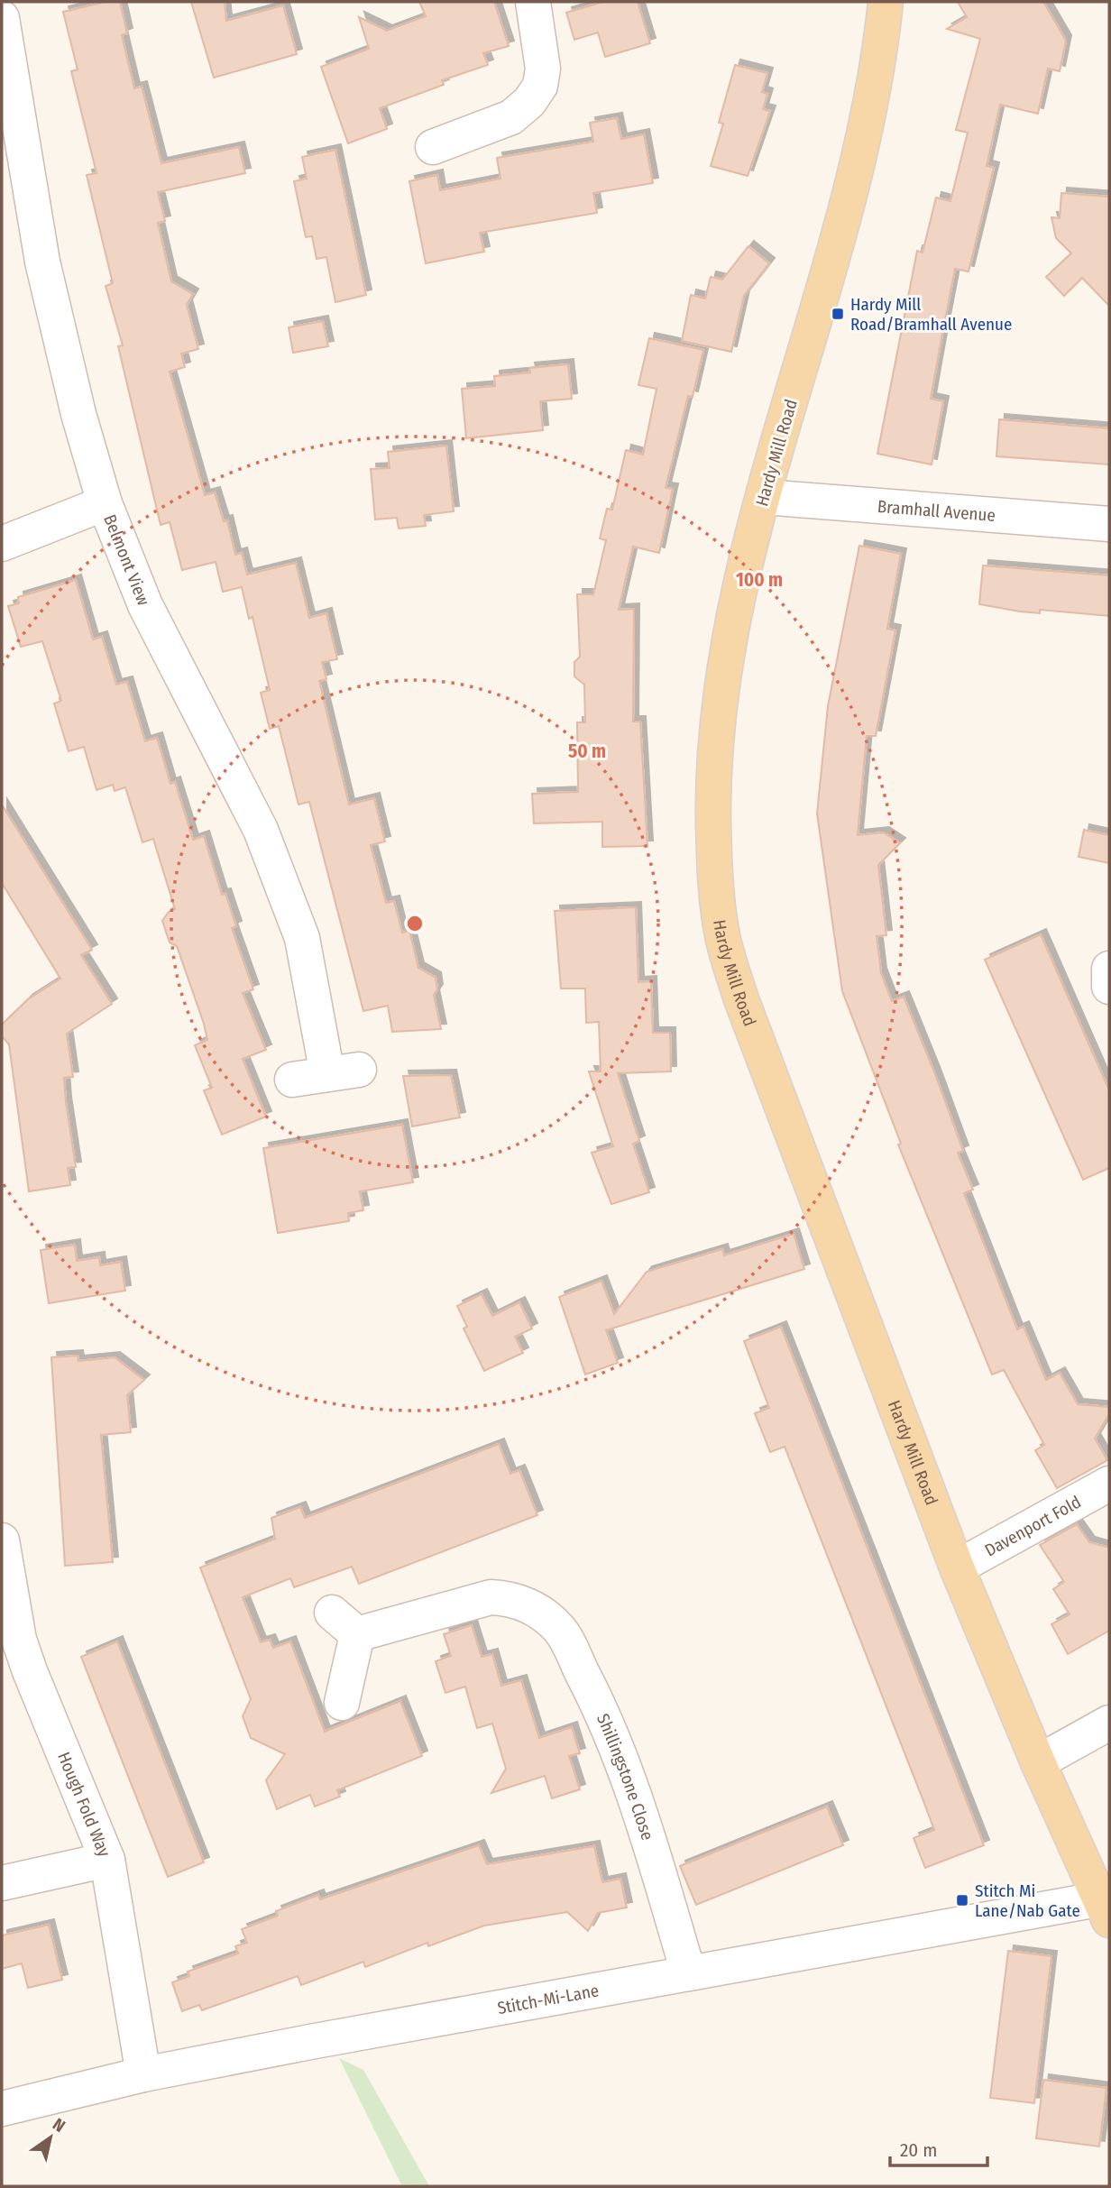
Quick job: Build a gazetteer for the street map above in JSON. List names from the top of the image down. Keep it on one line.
{"streets":{"main road":["Hardy Mill Road"],"street":["Bramhall Avenue","Belmont View","Davenport Fold","Shillingstone Close","Hough Fold Way","Stitch-Mi-Lane"]},"crossings":[["Hardy Mill Road","Bramhall Avenue"],["Hardy Mill Road","Davenport Fold"],["Hardy Mill Road","Stitch-Mi-Lane"],["Shillingstone Close","Stitch-Mi-Lane"],["Hough Fold Way","Stitch-Mi-Lane"]],"places":{"transit":["Hardy Mill Road/Bramhall Avenue","Stitch Mi Lane/Nab Gate"]},"scale_bar":"20 m","north":"top right","rings":["100 m","50 m"]}
